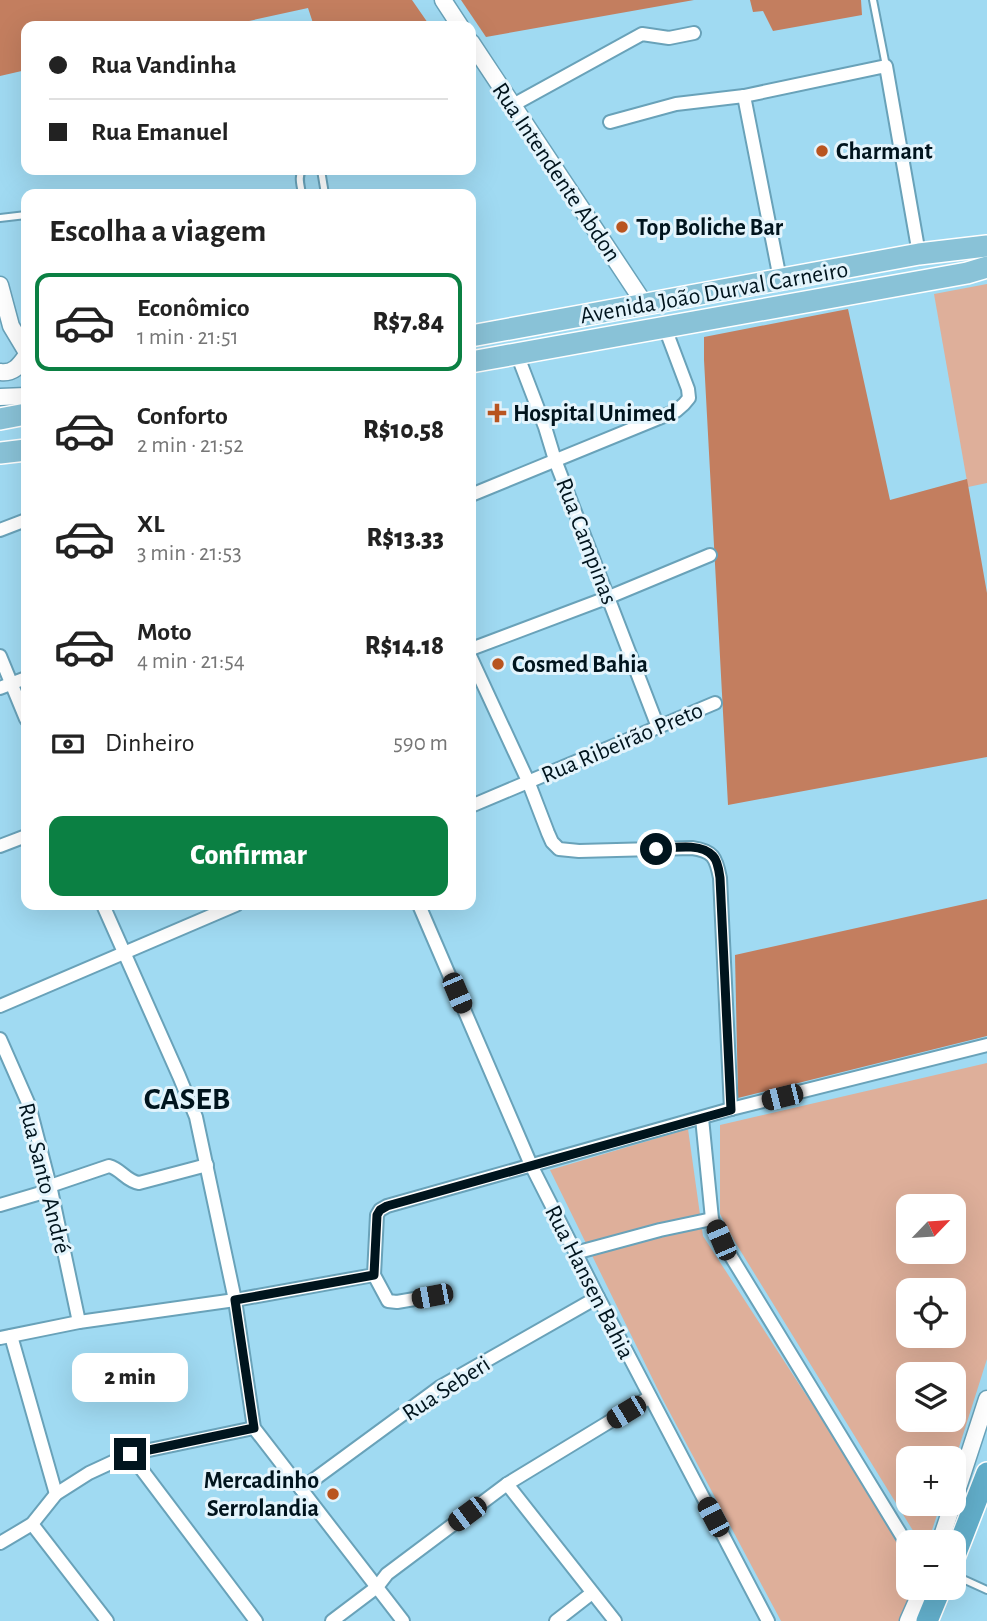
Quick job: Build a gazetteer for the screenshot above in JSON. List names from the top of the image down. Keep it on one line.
{"streets":{"main road":["Avenida João Durval Carneiro"],"street":["Rua Intendente Abdon","Rua Campinas","Rua Ribeirão Preto","Rua Santo André","Rua Hansen Bahia","Rua Seberi"]},"crossings":[["Rua Intendente Abdon","Avenida João Durval Carneiro"],["Avenida João Durval Carneiro","Rua Campinas"],["Rua Campinas","Rua Ribeirão Preto"],["Rua Hansen Bahia","Rua Seberi"]],"districts":["CASEB"],"places":{"other":["Charmant","Top Boliche Bar","Cosmed Bahia","Mercadinho Serrolandia"],"health":["Hospital Unimed"]},"north":"top right","page":{"banner":["Rua Vandinha","Rua Emanuel"],"heading":"Escolha a viagem","list":[{"name":"Econômico","note":"1 min · 21:51","value":"R$7.84"},{"name":"Conforto","note":"2 min · 21:52","value":"R$10.58"},{"name":"XL","note":"3 min · 21:53","value":"R$13.33"},{"name":"Moto","note":"4 min · 21:54","value":"R$14.18"}],"pay":["Dinheiro","590 m"],"buttons":"Confirmar","map_buttons":["+","−"],"bubble":"2 min"}}
